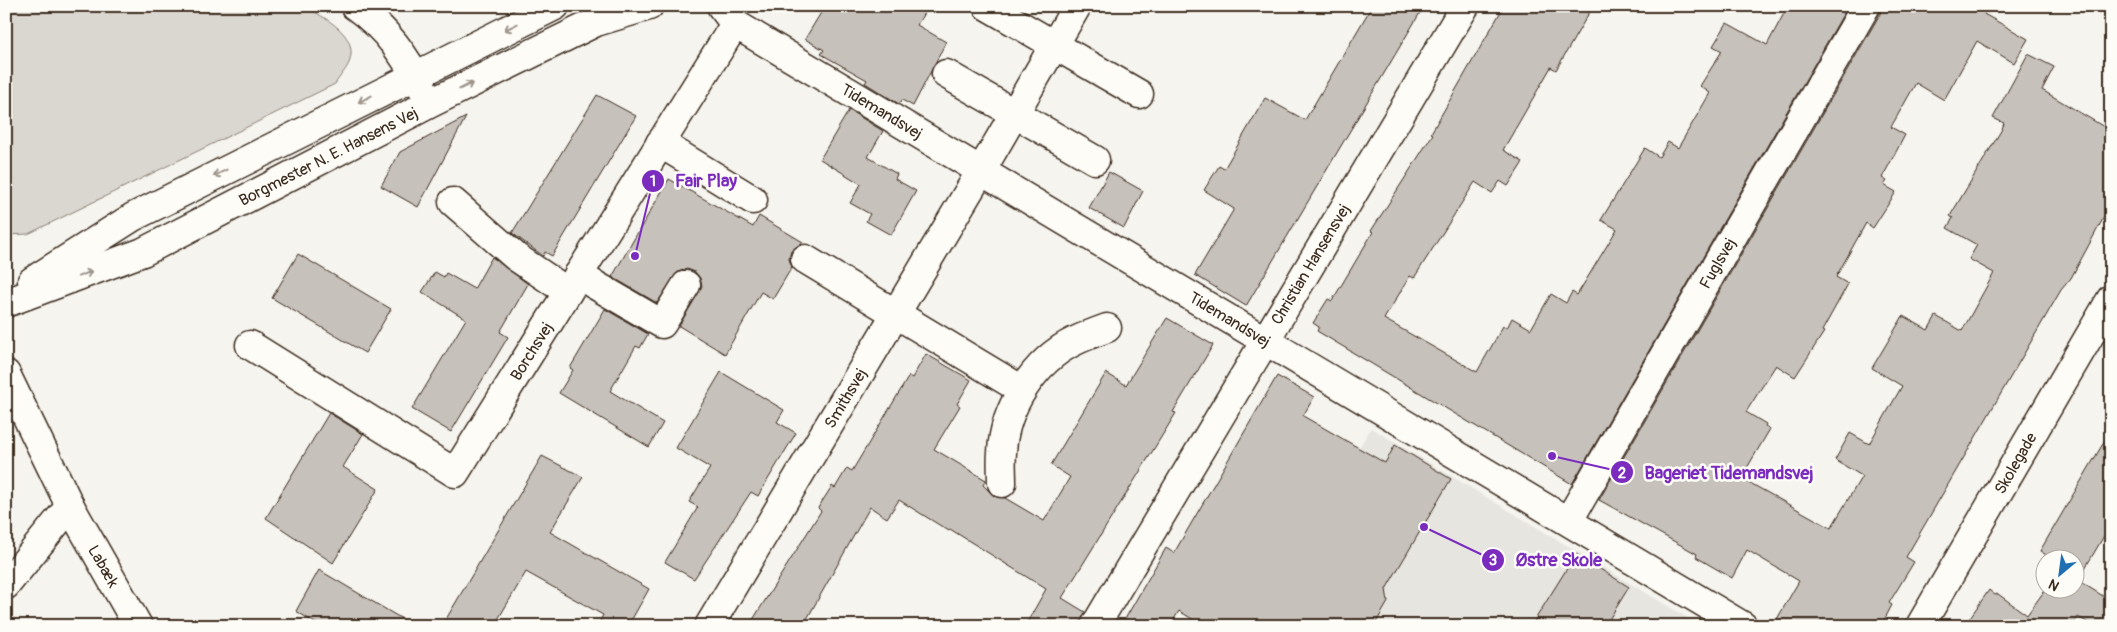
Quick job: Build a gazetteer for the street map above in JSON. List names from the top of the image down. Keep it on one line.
{"streets":{"street":["Tidemandsvej","Borgmester N. E. Hansens Vej","Fuglsvej","Christian Hansensvej","Borchsvej","Smithsvej","Skolegade","Labæk"]},"crossings":[["Tidemandsvej","Fuglsvej"],["Tidemandsvej","Christian Hansensvej"],["Tidemandsvej","Borchsvej"],["Tidemandsvej","Smithsvej"]],"places":["Fair Play","Bageriet Tidemandsvej","Østre Skole"],"north":"bottom left"}
